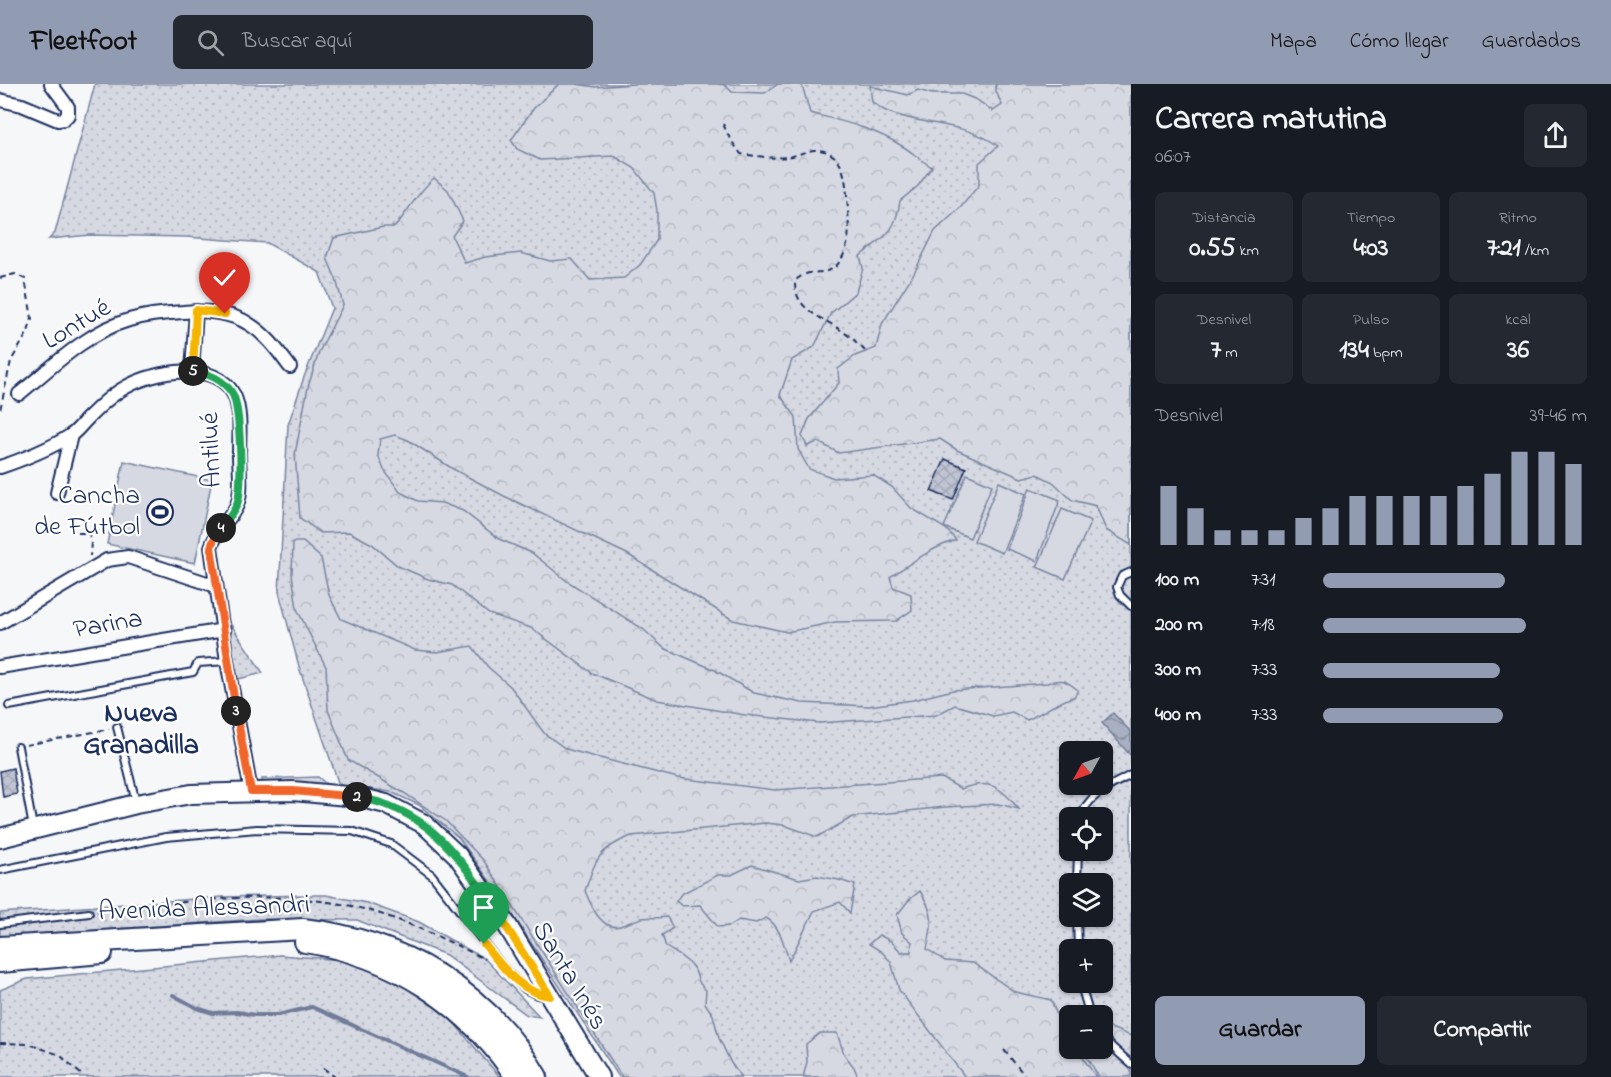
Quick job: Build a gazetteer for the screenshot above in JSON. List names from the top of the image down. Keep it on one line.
{"streets":{"main road":["Avenida Alessandri","Santa Inés"],"street":["Lontué","Antilué","Parina"]},"crossings":[["Antilué","Parina"],["Antilué","Santa Inés"]],"districts":["Nueva Granadilla"],"places":{"sports":["Cancha de Fútbol"]},"north":"bottom left","page":{"header":"Fleetfoot","search":"Buscar aquí","nav":["Mapa","Cómo llegar","Guardados"],"heading":["Carrera matutina","06:07"],"stats":[["Distancia","0.55 km"],["Tiempo","4:03"],["Ritmo","7:21 /km"],["Desnivel","7 m"],["Pulso","134 bpm"],["kcal","36"]],"pins":["5","4","3","2"],"chart":["Desnivel","39–46 m"],"list":[{"name":"100 m","note":"7:31"},{"name":"200 m","note":"7:18"},{"name":"300 m","note":"7:33"},{"name":"400 m","note":"7:33"}],"map_buttons":["+","−"],"buttons":["Guardar","Compartir"]}}
